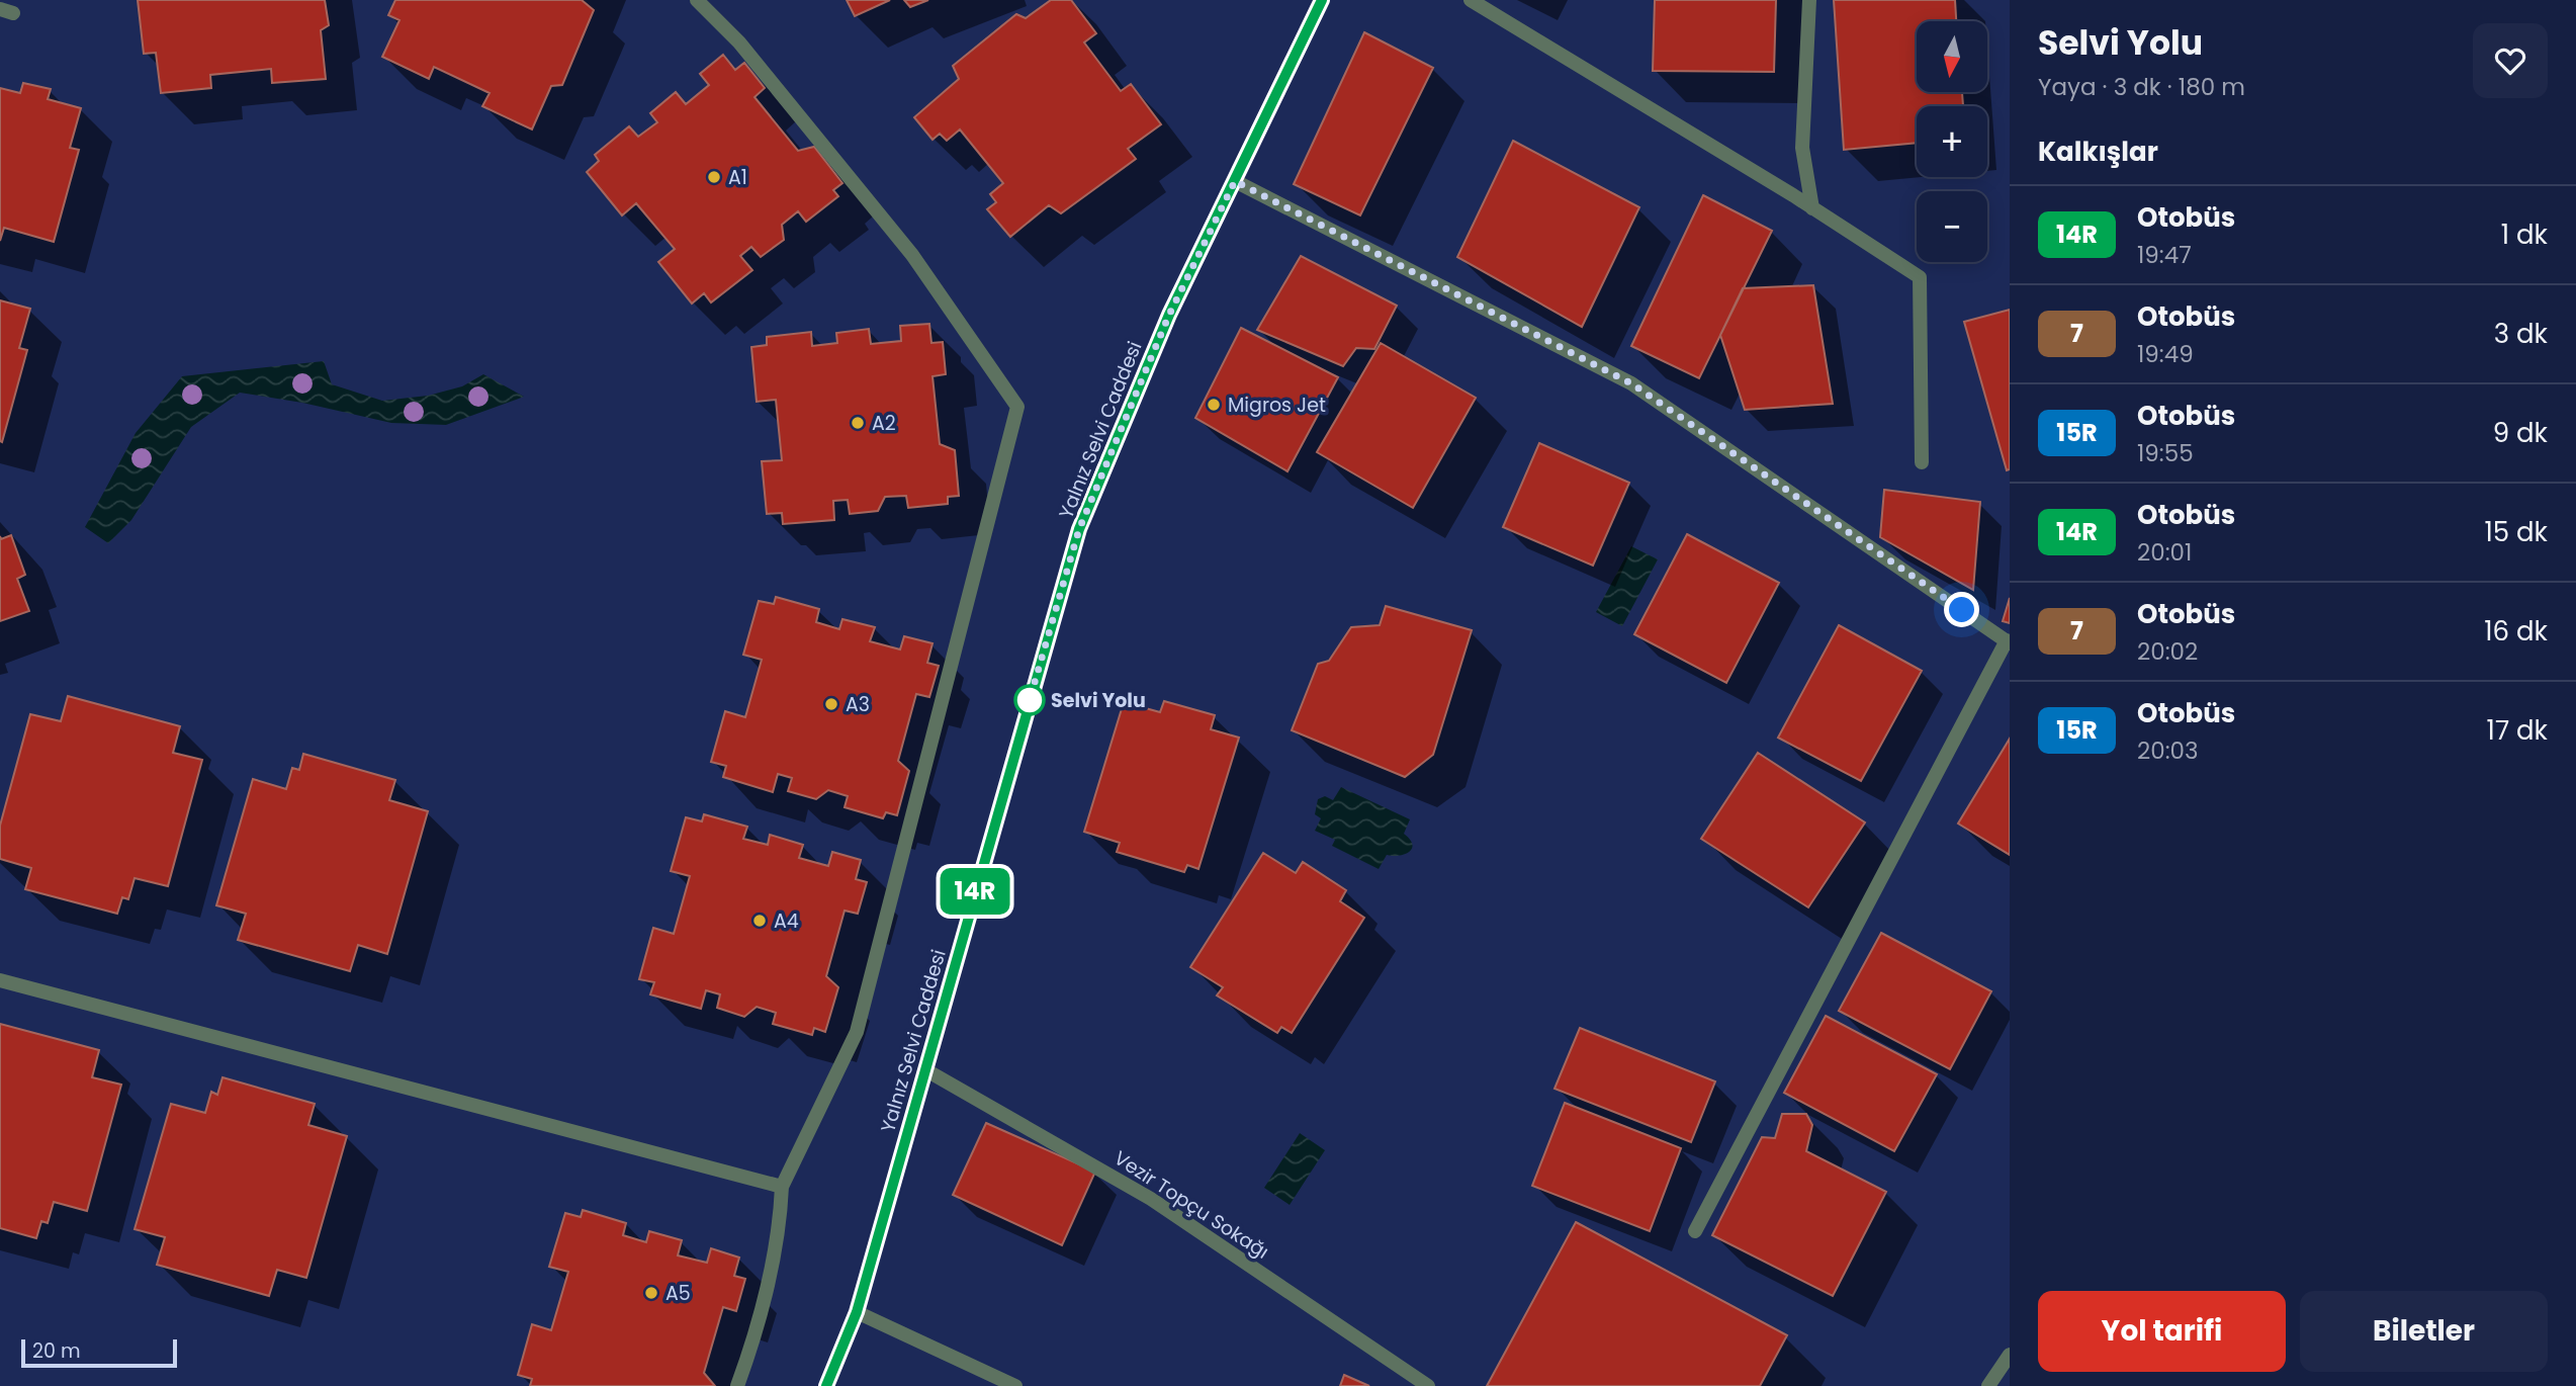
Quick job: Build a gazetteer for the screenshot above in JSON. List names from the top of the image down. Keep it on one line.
{"streets":{"street":["Yalnız Selvi Caddesi","Vezir Topçu Sokağı"]},"crossings":[["Yalnız Selvi Caddesi","Vezir Topçu Sokağı"]],"places":["A1","Migros Jet","A2","Selvi Yolu","A3","A4","A5"],"lines":["bus line 14R"],"scale_bar":"20 m","north":"bottom","page":{"on_map":"14R","heading":[["Selvi Yolu","Yaya · 3 dk · 180 m"],"Kalkışlar"],"map_buttons":["+","−"],"list":[{"mark":"14R","name":"Otobüs","note":"19:47","value":"1 dk"},{"mark":"7","name":"Otobüs","note":"19:49","value":"3 dk"},{"mark":"15R","name":"Otobüs","note":"19:55","value":"9 dk"},{"mark":"14R","name":"Otobüs","note":"20:01","value":"15 dk"},{"mark":"7","name":"Otobüs","note":"20:02","value":"16 dk"},{"mark":"15R","name":"Otobüs","note":"20:03","value":"17 dk"}],"buttons":["Yol tarifi","Biletler"],"scale":"20 m"}}
